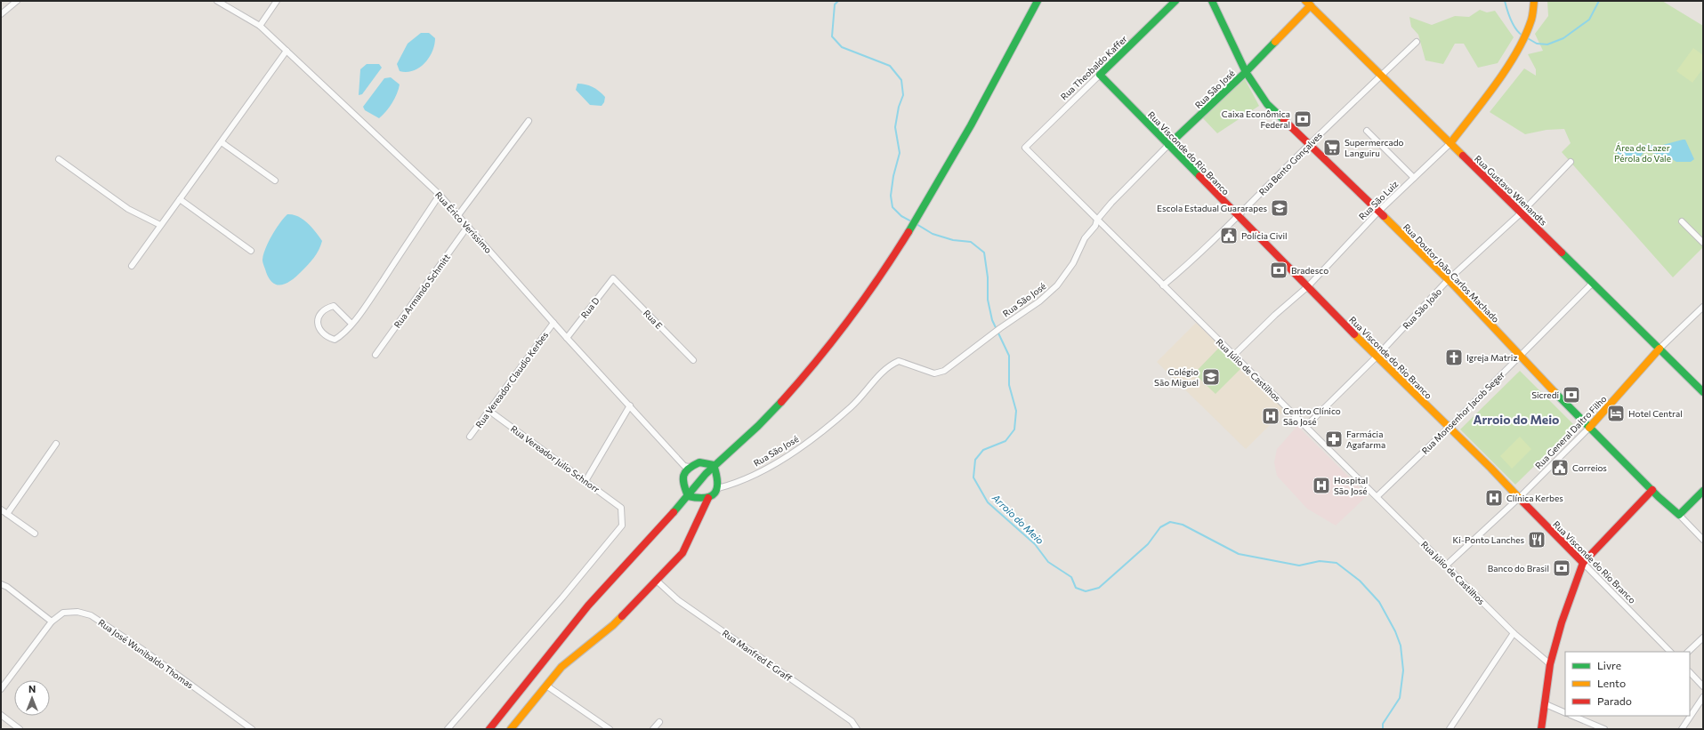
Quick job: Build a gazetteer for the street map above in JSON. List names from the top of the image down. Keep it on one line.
{"streets":{"main road":["Rua Theobaldo Kaffer","Rua São José","Rua Visconde do Rio Branco","Rua Gustavo Wienandts","Rua São Luiz","Rua Doutor João Carlos Machado","Rua General Daltro Filho"],"street":["Rua Bento Gonçalves","Rua Érico Veríssimo","Rua Armando Schmitt","Rua D","Rua São João","Rua E","Rua Júlio de Castilhos","Rua Vereador Claudio Kerbes","Rua Monsenhor Jacob Seger","Rua Vereador Julio Schnorr","Rua José Wunibaldo Thomas","Rua Manfred E Graff"]},"crossings":[["Rua Theobaldo Kaffer","Rua Visconde do Rio Branco"],["Rua Theobaldo Kaffer","Rua Júlio de Castilhos"],["Rua São José","Rua Visconde do Rio Branco"],["Rua São José","Rua Gustavo Wienandts"],["Rua São José","Rua Doutor João Carlos Machado"],["Rua São José","Rua Júlio de Castilhos"],["Rua Visconde do Rio Branco","Rua Bento Gonçalves"],["Rua Visconde do Rio Branco","Rua São Luiz"],["Rua Visconde do Rio Branco","Rua São João"],["Rua Visconde do Rio Branco","Rua Monsenhor Jacob Seger"],["Rua Visconde do Rio Branco","Rua General Daltro Filho"],["Rua Bento Gonçalves","Rua Gustavo Wienandts"],["Rua Bento Gonçalves","Rua Doutor João Carlos Machado"],["Rua Bento Gonçalves","Rua Júlio de Castilhos"],["Rua Gustavo Wienandts","Rua São Luiz"],["Rua Gustavo Wienandts","Rua São João"],["Rua Gustavo Wienandts","Rua Monsenhor Jacob Seger"],["Rua Gustavo Wienandts","Rua General Daltro Filho"],["Rua São Luiz","Rua Doutor João Carlos Machado"],["Rua São Luiz","Rua Júlio de Castilhos"],["Rua Érico Veríssimo","Rua Armando Schmitt"],["Rua Érico Veríssimo","Rua D"],["Rua Érico Veríssimo","Rua Vereador Claudio Kerbes"],["Rua Doutor João Carlos Machado","Rua São João"],["Rua Doutor João Carlos Machado","Rua Monsenhor Jacob Seger"],["Rua Doutor João Carlos Machado","Rua General Daltro Filho"],["Rua D","Rua E"],["Rua São João","Rua Júlio de Castilhos"],["Rua Júlio de Castilhos","Rua Monsenhor Jacob Seger"],["Rua Júlio de Castilhos","Rua General Daltro Filho"],["Rua Vereador Claudio Kerbes","Rua Vereador Julio Schnorr"]],"districts":["Arroio do Meio"],"water":["Arroio do Meio"],"parks":["Área de Lazer Pérola do Vale"],"places":{"bank":["Caixa Econômica Federal","Bradesco","Sicredi","Banco do Brasil"],"supermarket":["Supermercado Languiru"],"school or university":["Escola Estadual Guararapes","Colégio São Miguel"],"public building":["Polícia Civil","Correios"],"church":["Igreja Matriz"],"hotel":["Hotel Central"],"hospital":["Centro Clínico São José","Hospital São José","Clínica Kerbes"],"pharmacy":["Farmácia Agafarma"],"restaurant":["Ki-Ponto Lanches"]},"legend":["Livre","Lento","Parado"],"north":"top"}
